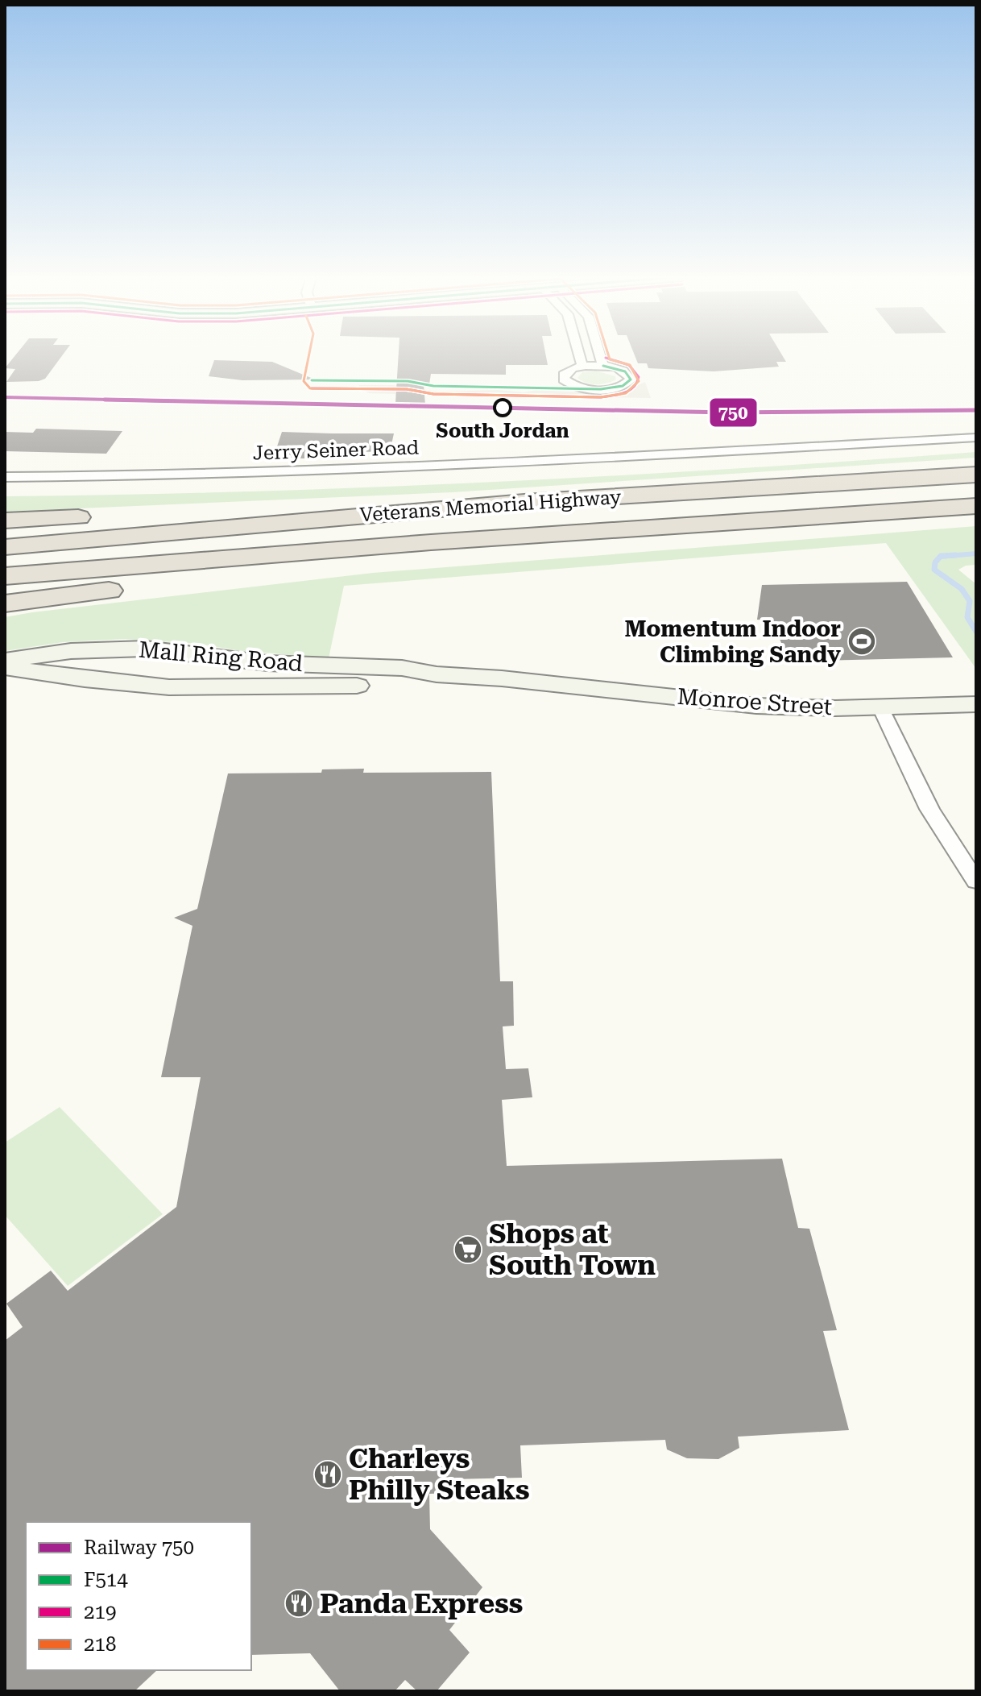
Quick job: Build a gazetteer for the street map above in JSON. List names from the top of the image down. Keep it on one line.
{"streets":{"highway":["Veterans Memorial Highway"],"street":["Jerry Seiner Road","Mall Ring Road","Monroe Street"]},"crossings":[["Mall Ring Road","Monroe Street"]],"places":{"other":["South Jordan"],"sports":["Momentum Indoor Climbing Sandy"],"supermarket":["Shops at South Town"],"restaurant":["Charleys Philly Steaks","Panda Express"]},"lines":["transit line 218","transit line 219","transit line F514","rail line 750"],"legend":["Railway 750","F514","219","218"]}
